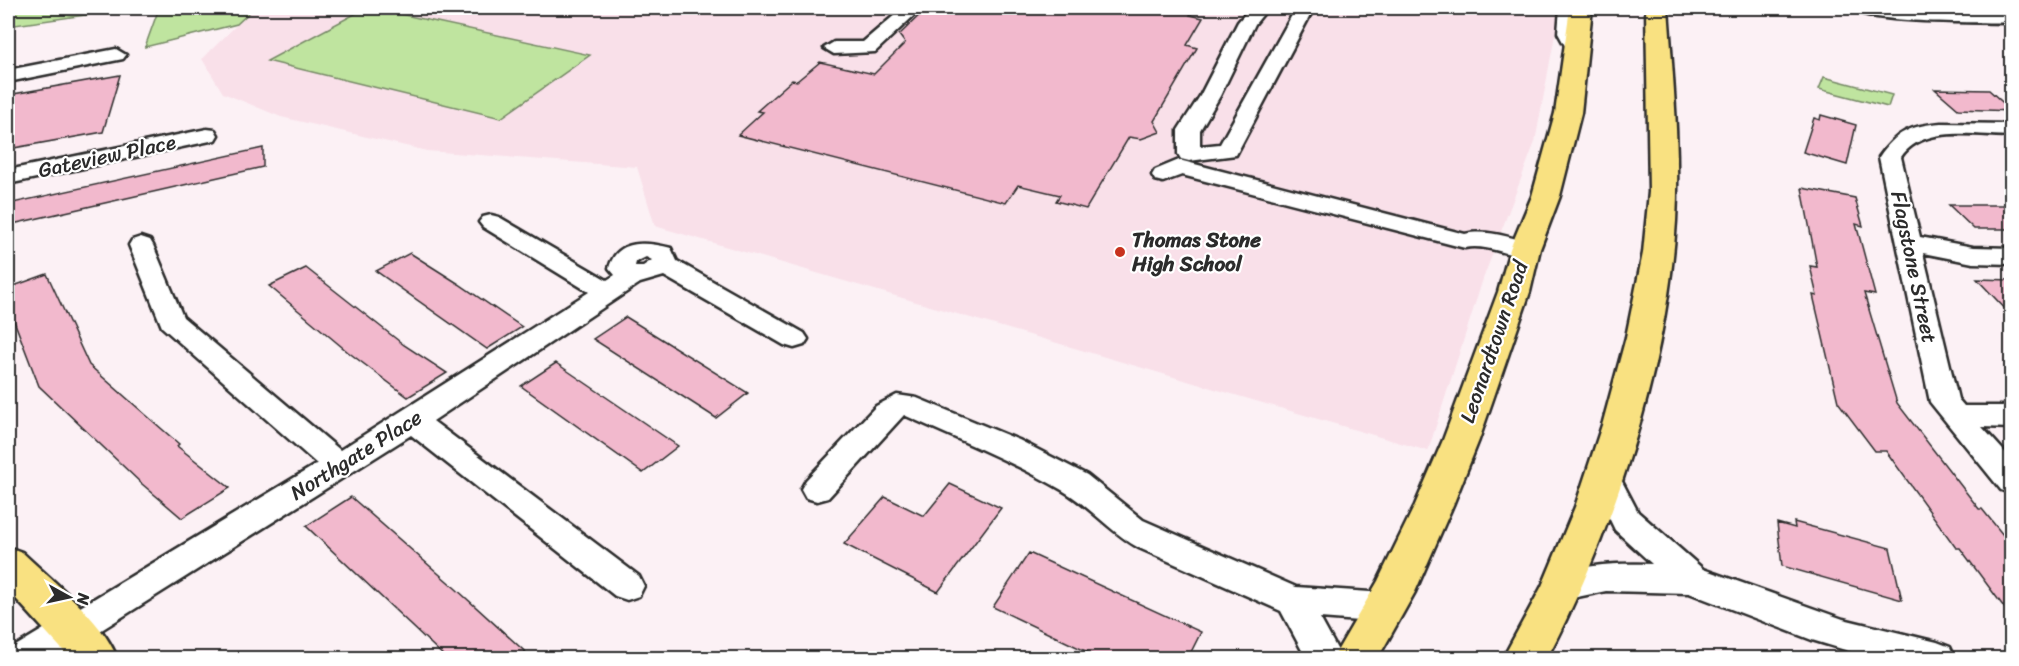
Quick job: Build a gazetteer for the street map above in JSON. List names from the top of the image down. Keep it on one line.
{"streets":{"main road":["Leonardtown Road"],"street":["Gateview Place","Flagstone Street","Northgate Place"]},"places":["Thomas Stone High School"],"north":"right"}
